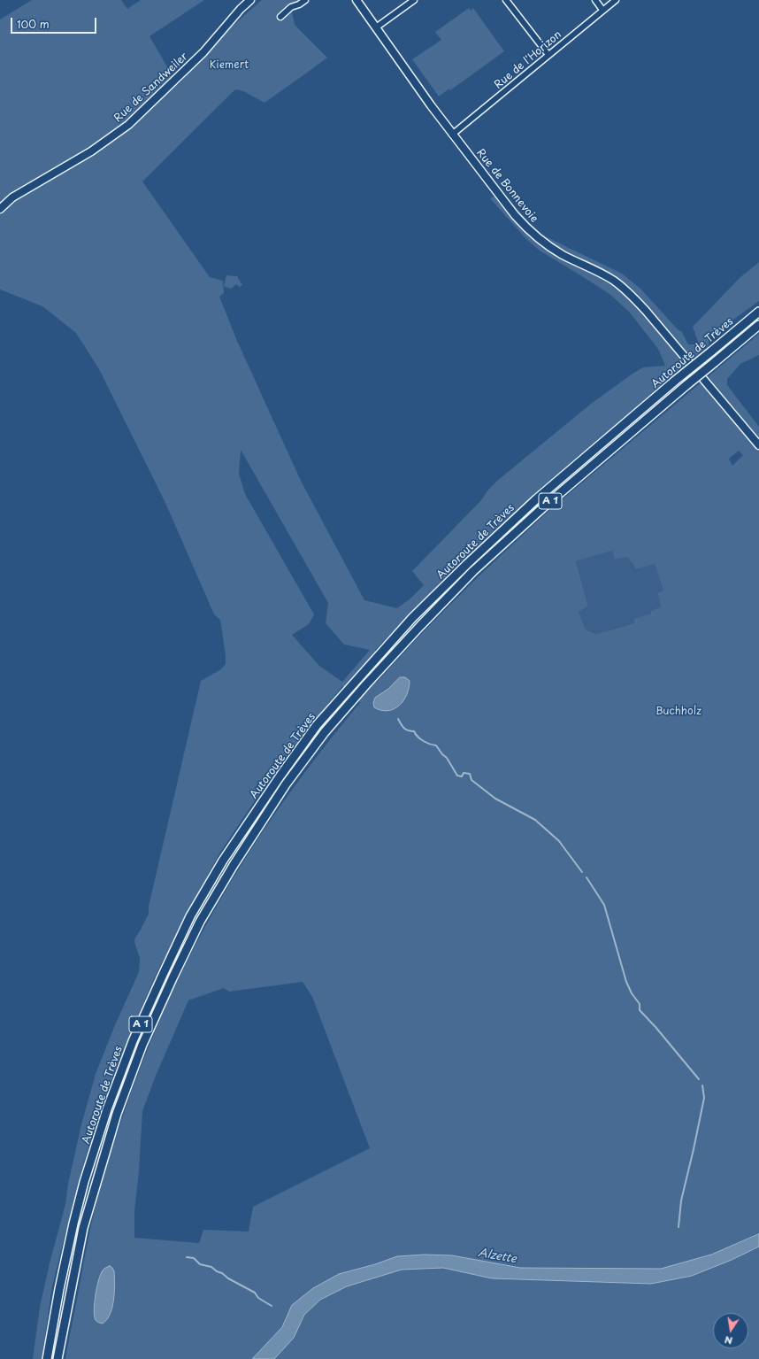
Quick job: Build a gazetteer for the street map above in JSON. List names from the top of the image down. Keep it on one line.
{"streets":{"highway":["Autoroute de Trèves","A 1"],"main road":["Rue de Sandweiler","Rue de Bonnevoie"],"street":["Rue de l'Horizon"]},"crossings":[["Rue de l'Horizon","Rue de Bonnevoie"]],"water":["Alzette"],"parks":["Kiemert","Buchholz"],"scale_bar":"100 m","north":"bottom"}
